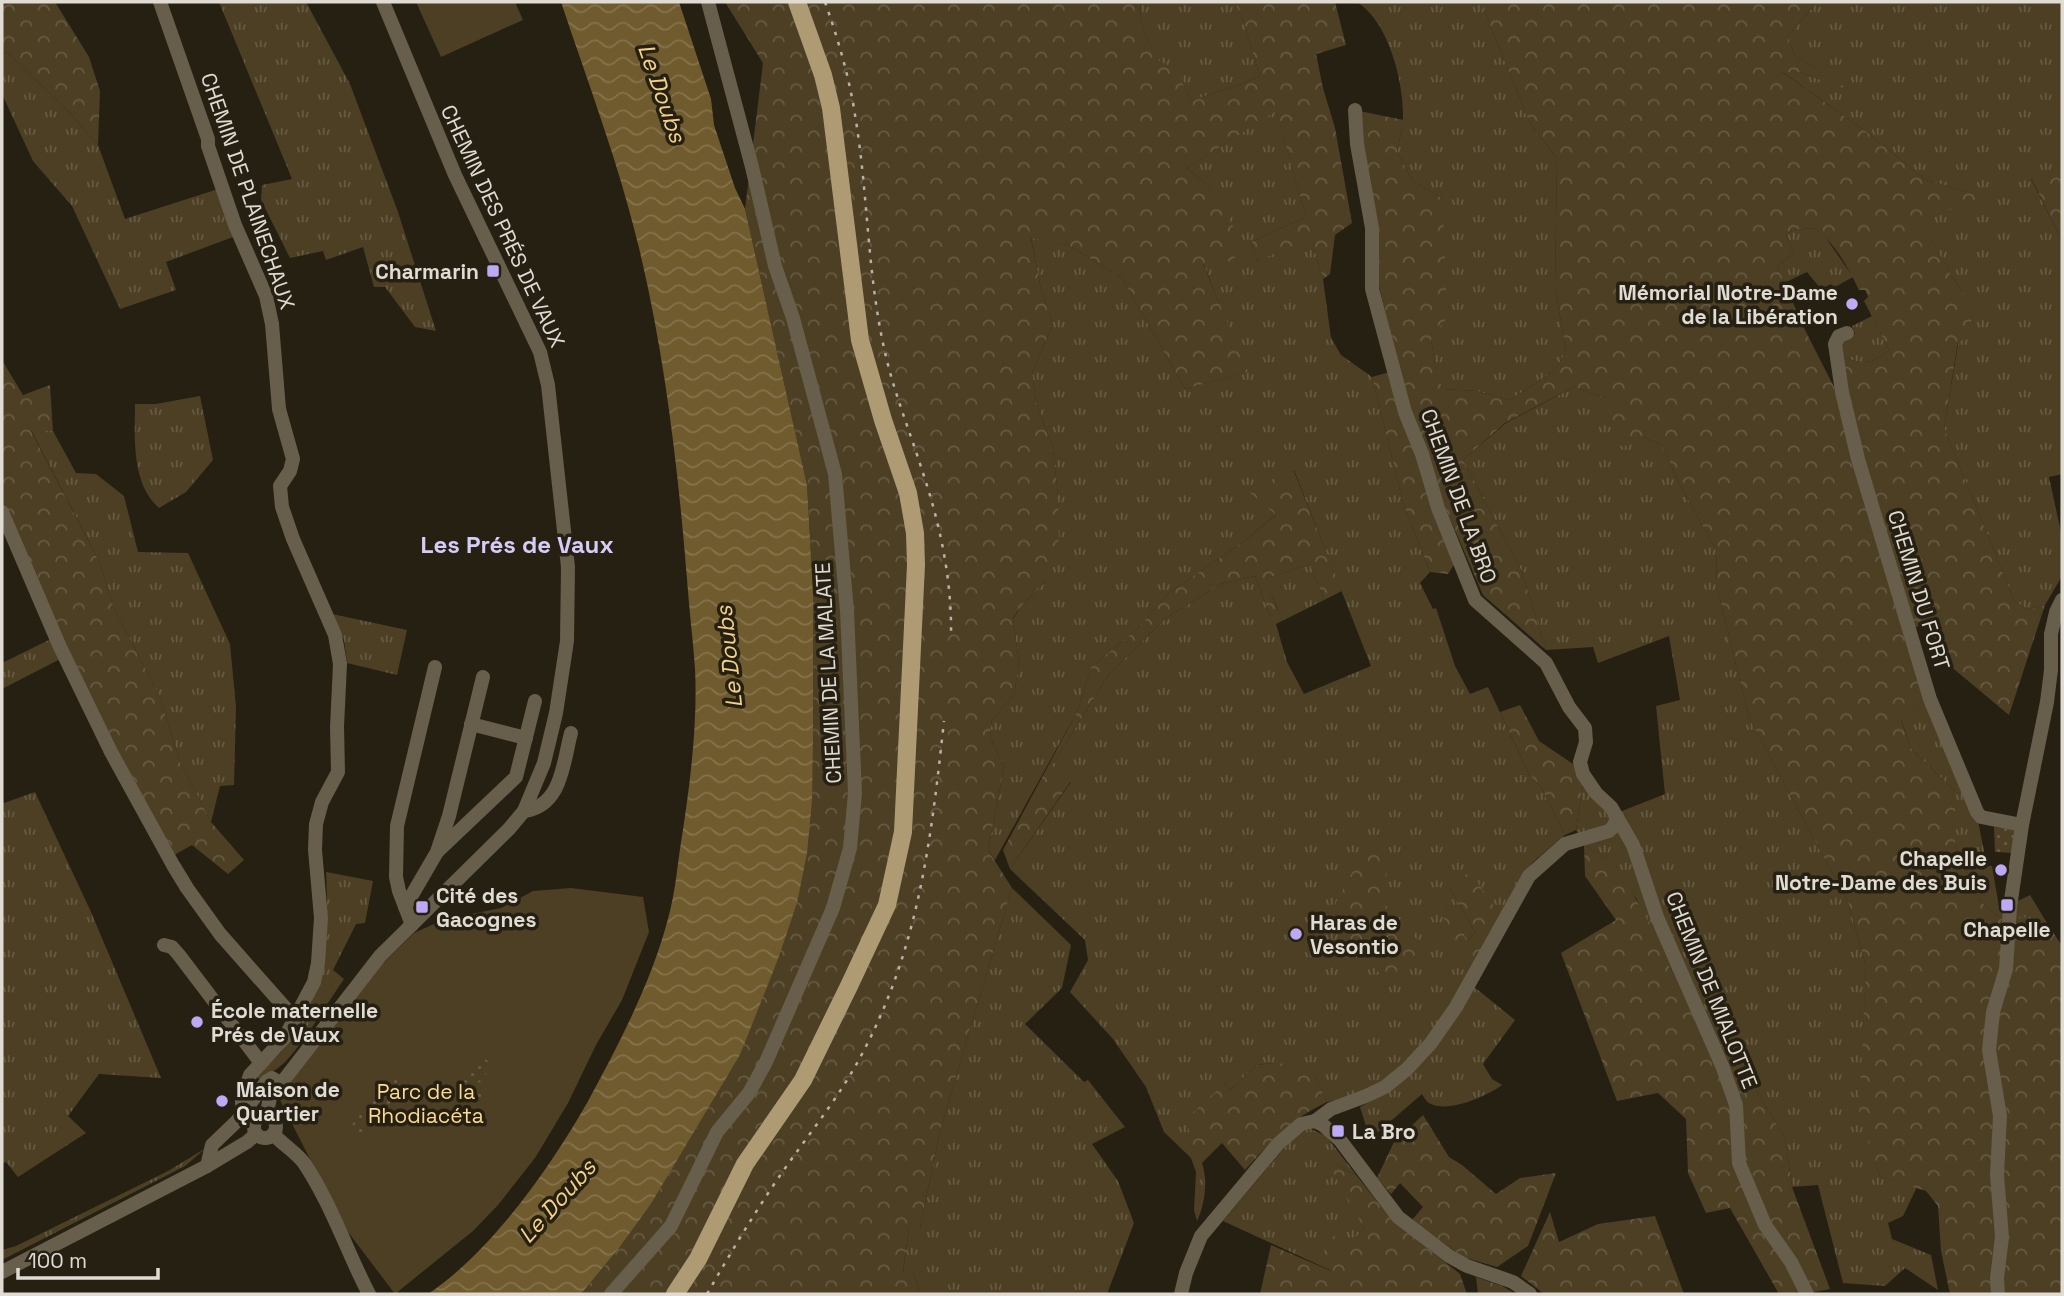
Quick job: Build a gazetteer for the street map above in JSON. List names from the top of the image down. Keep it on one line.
{"streets":{"street":["CHEMIN DE PLAINECHAUX","CHEMIN DES PRÉS DE VAUX","CHEMIN DE LA BRO","CHEMIN DU FORT","CHEMIN DE LA MALATE","CHEMIN DE MIALOTTE"]},"crossings":[["CHEMIN DE LA BRO","CHEMIN DE MIALOTTE"]],"districts":["Les Prés de Vaux"],"water":["Le Doubs"],"parks":["Parc de la Rhodiacéta"],"places":{"transit":["Charmarin","Chapelle","Cité des Gacognes","La Bro"],"other":["Mémorial Notre-Dame de la Libération","Chapelle Notre-Dame des Buis","Haras de Vesontio","École maternelle Prés de Vaux","Maison de Quartier"]},"scale_bar":"100 m"}
